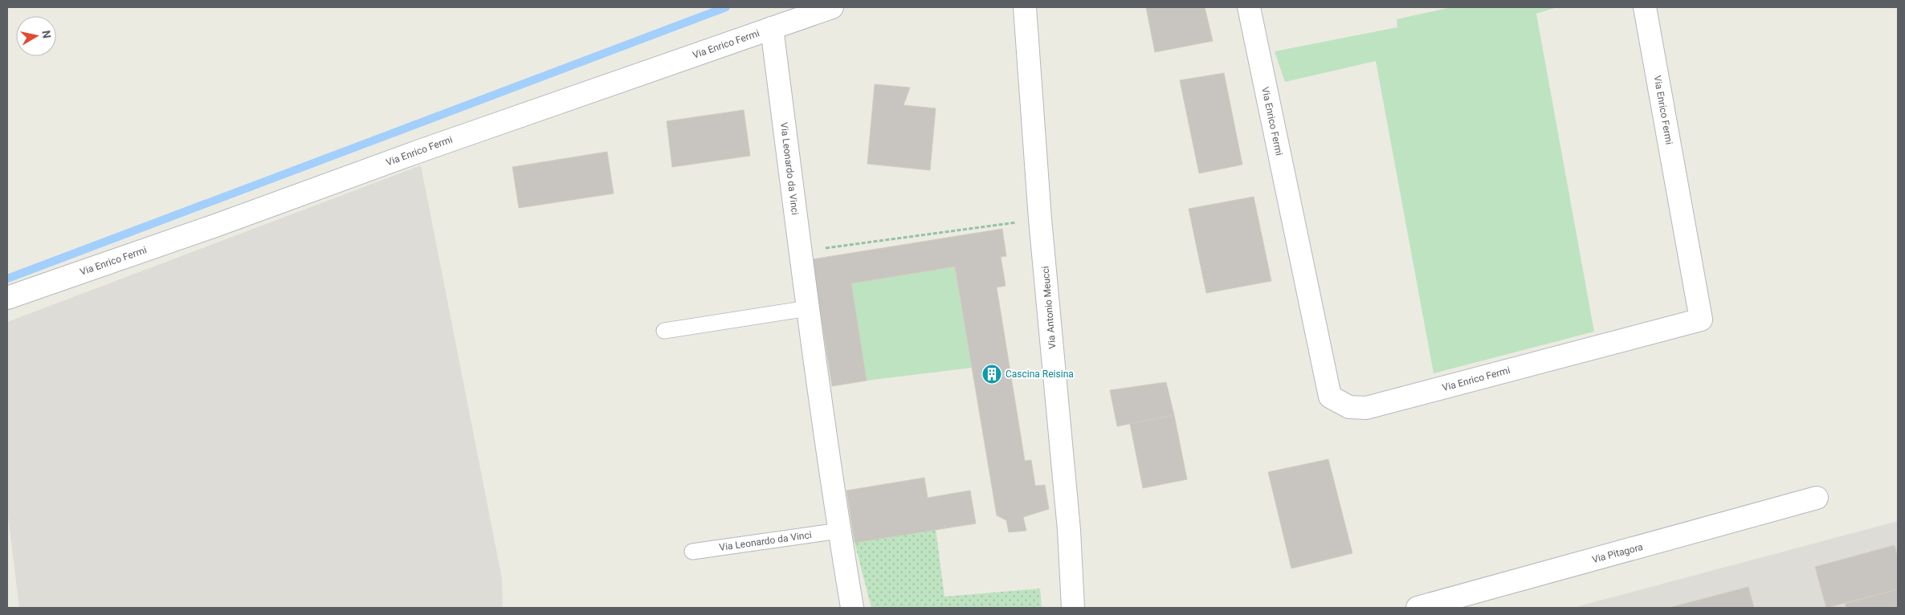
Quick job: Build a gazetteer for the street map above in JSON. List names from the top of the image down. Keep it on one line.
{"streets":{"street":["Via Enrico Fermi","Via Leonardo da Vinci","Via Antonio Meucci","Via Pitagora"]},"crossings":[["Via Enrico Fermi","Via Leonardo da Vinci"]],"places":{"building":["Cascina Reisina"]},"north":"right"}
